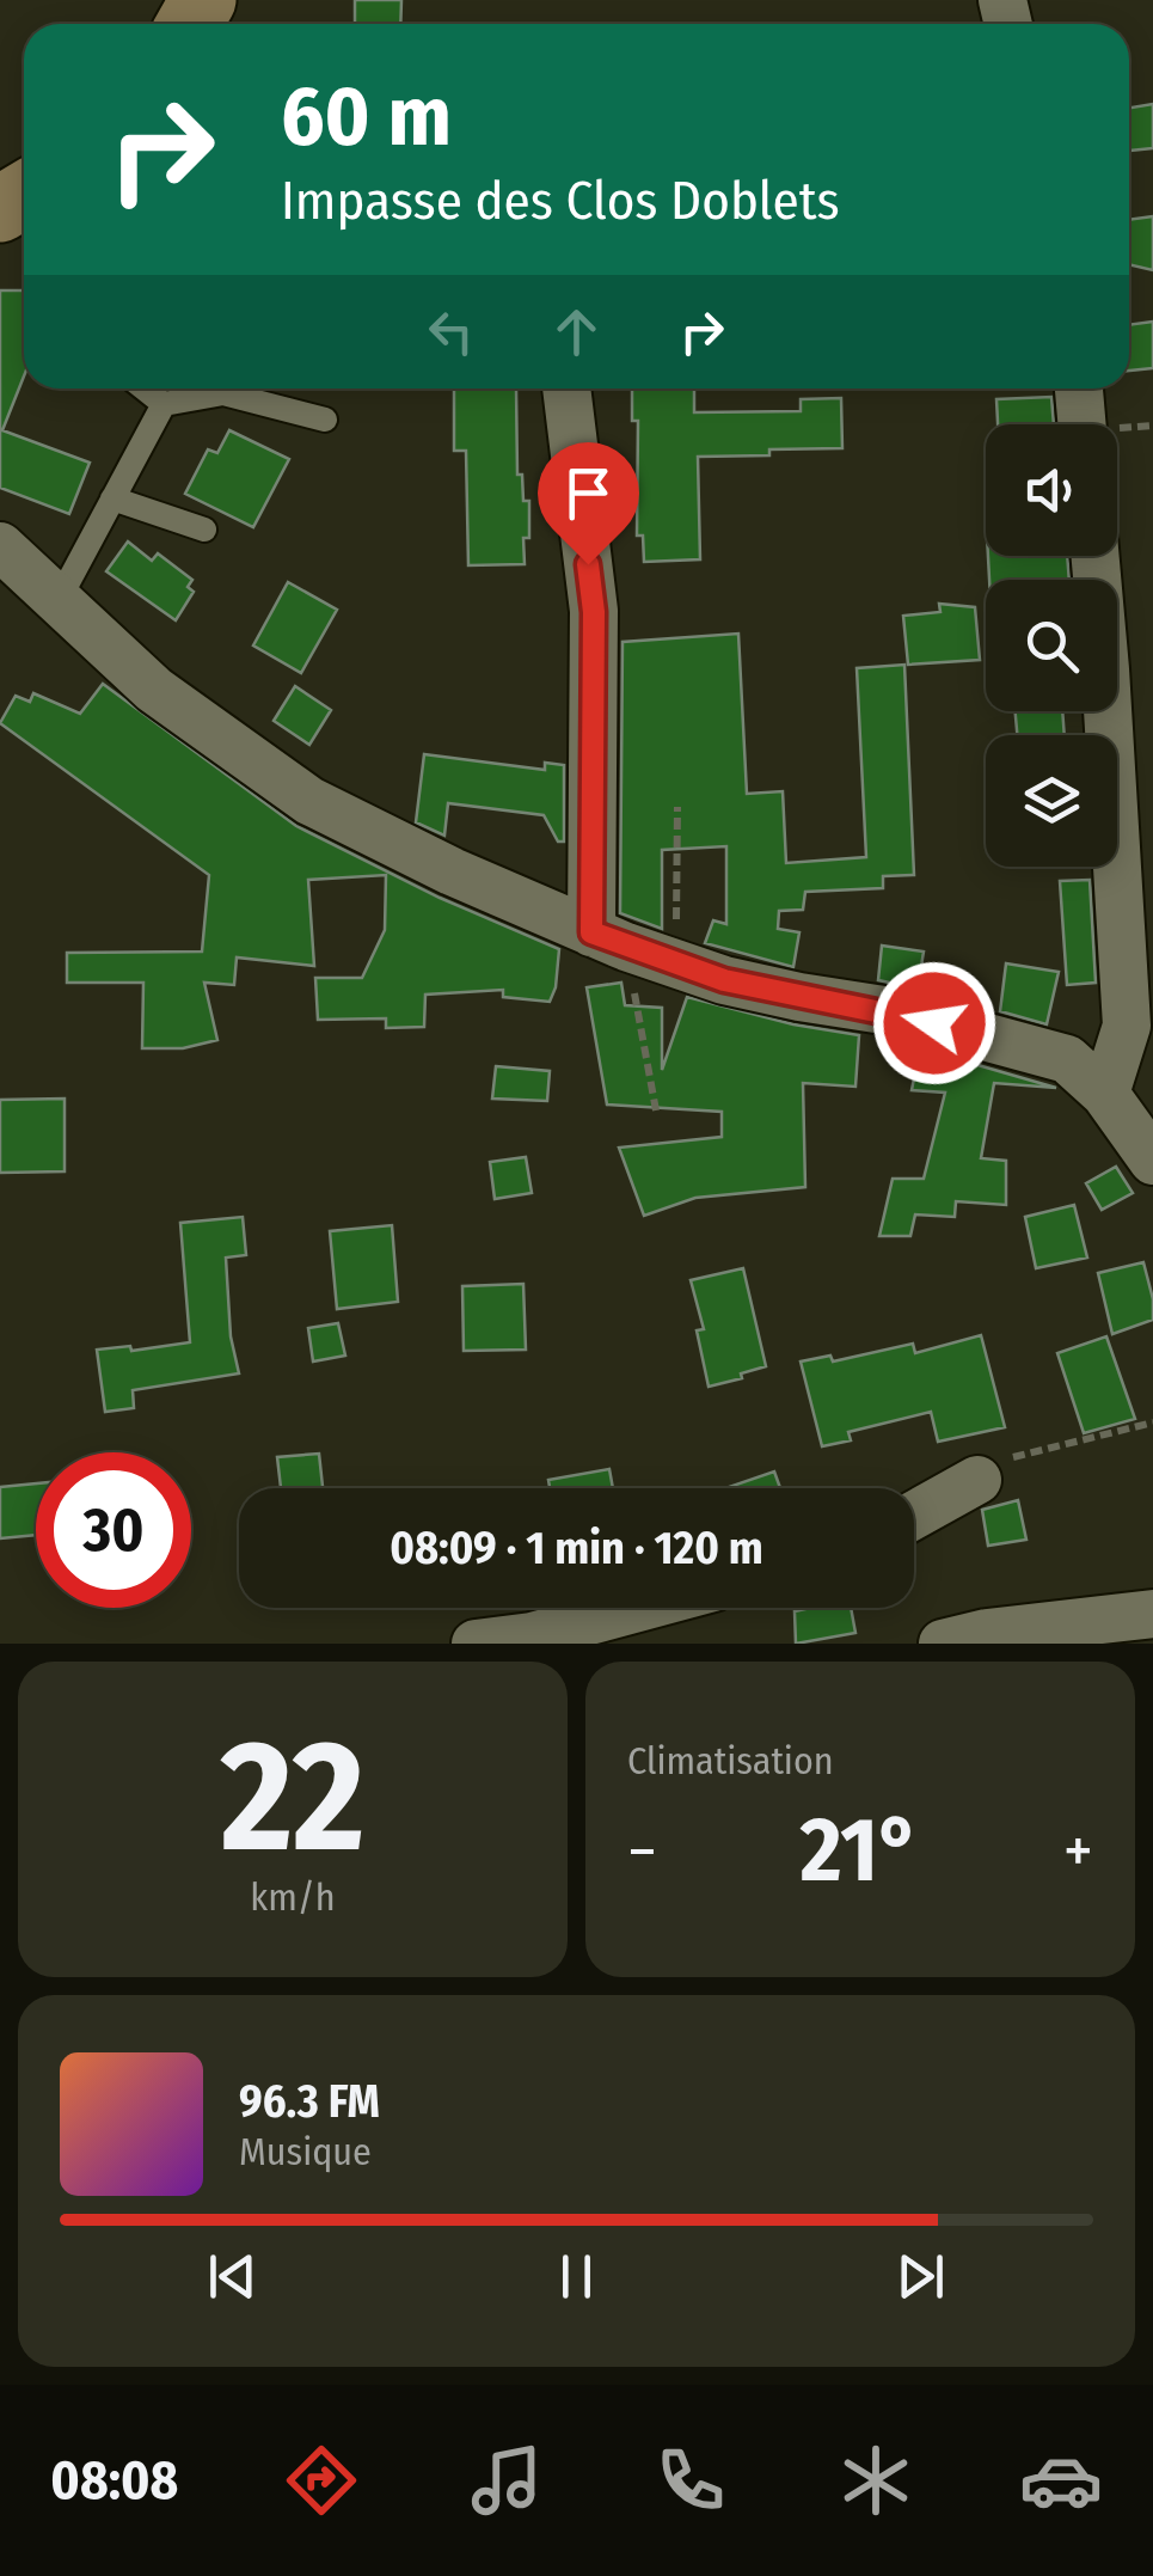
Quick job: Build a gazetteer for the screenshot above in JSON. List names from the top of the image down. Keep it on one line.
{"page":{"turn":["60 m","Impasse des Clos Doblets"],"limit":"30","trip":"08:09 · 1 min · 120 m","tile":[["22","km/h"],"Climatisation"],"heat":["−","21°","+"],"song":["96.3 FM","Musique"],"tabs":"08:08"}}
